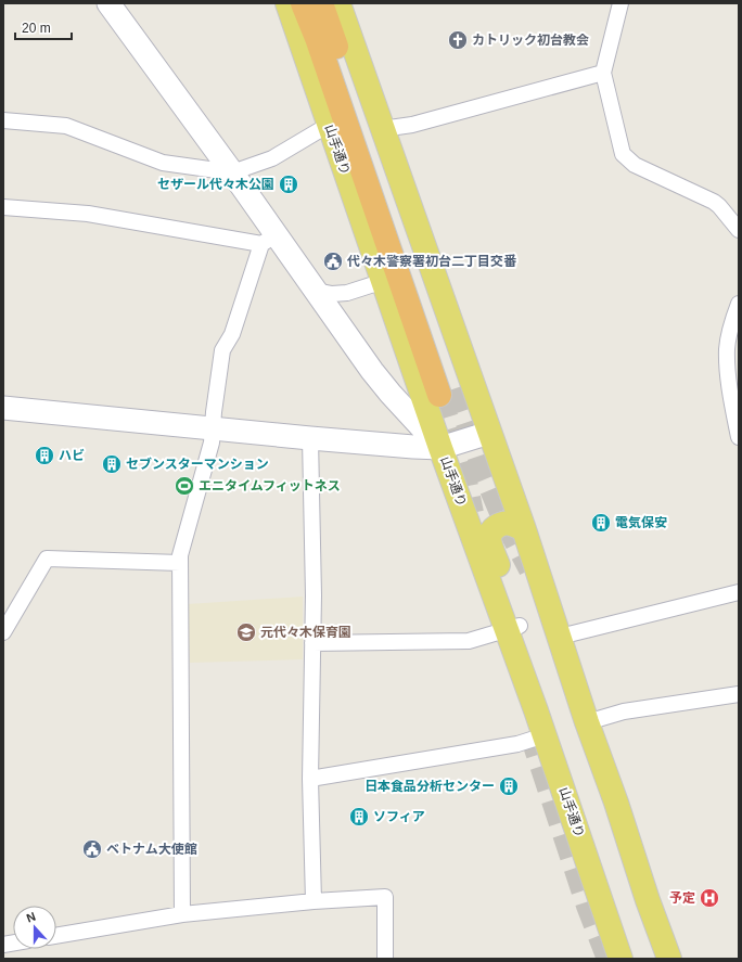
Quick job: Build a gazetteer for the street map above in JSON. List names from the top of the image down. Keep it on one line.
{"streets":{"main road":["山手通り"]},"places":{"church":["カトリック初台教会"],"building":["セザール代々木公園","ハビ","セブンスターマンション","電気保安","日本食品分析センター","ソフィア"],"public building":["代々木警察署初台二丁目交番","ベトナム大使館"],"sports":["エニタイムフィットネス"],"school or university":["元代々木保育園"],"hospital":["予定"]},"scale_bar":"20 m","north":"top"}
